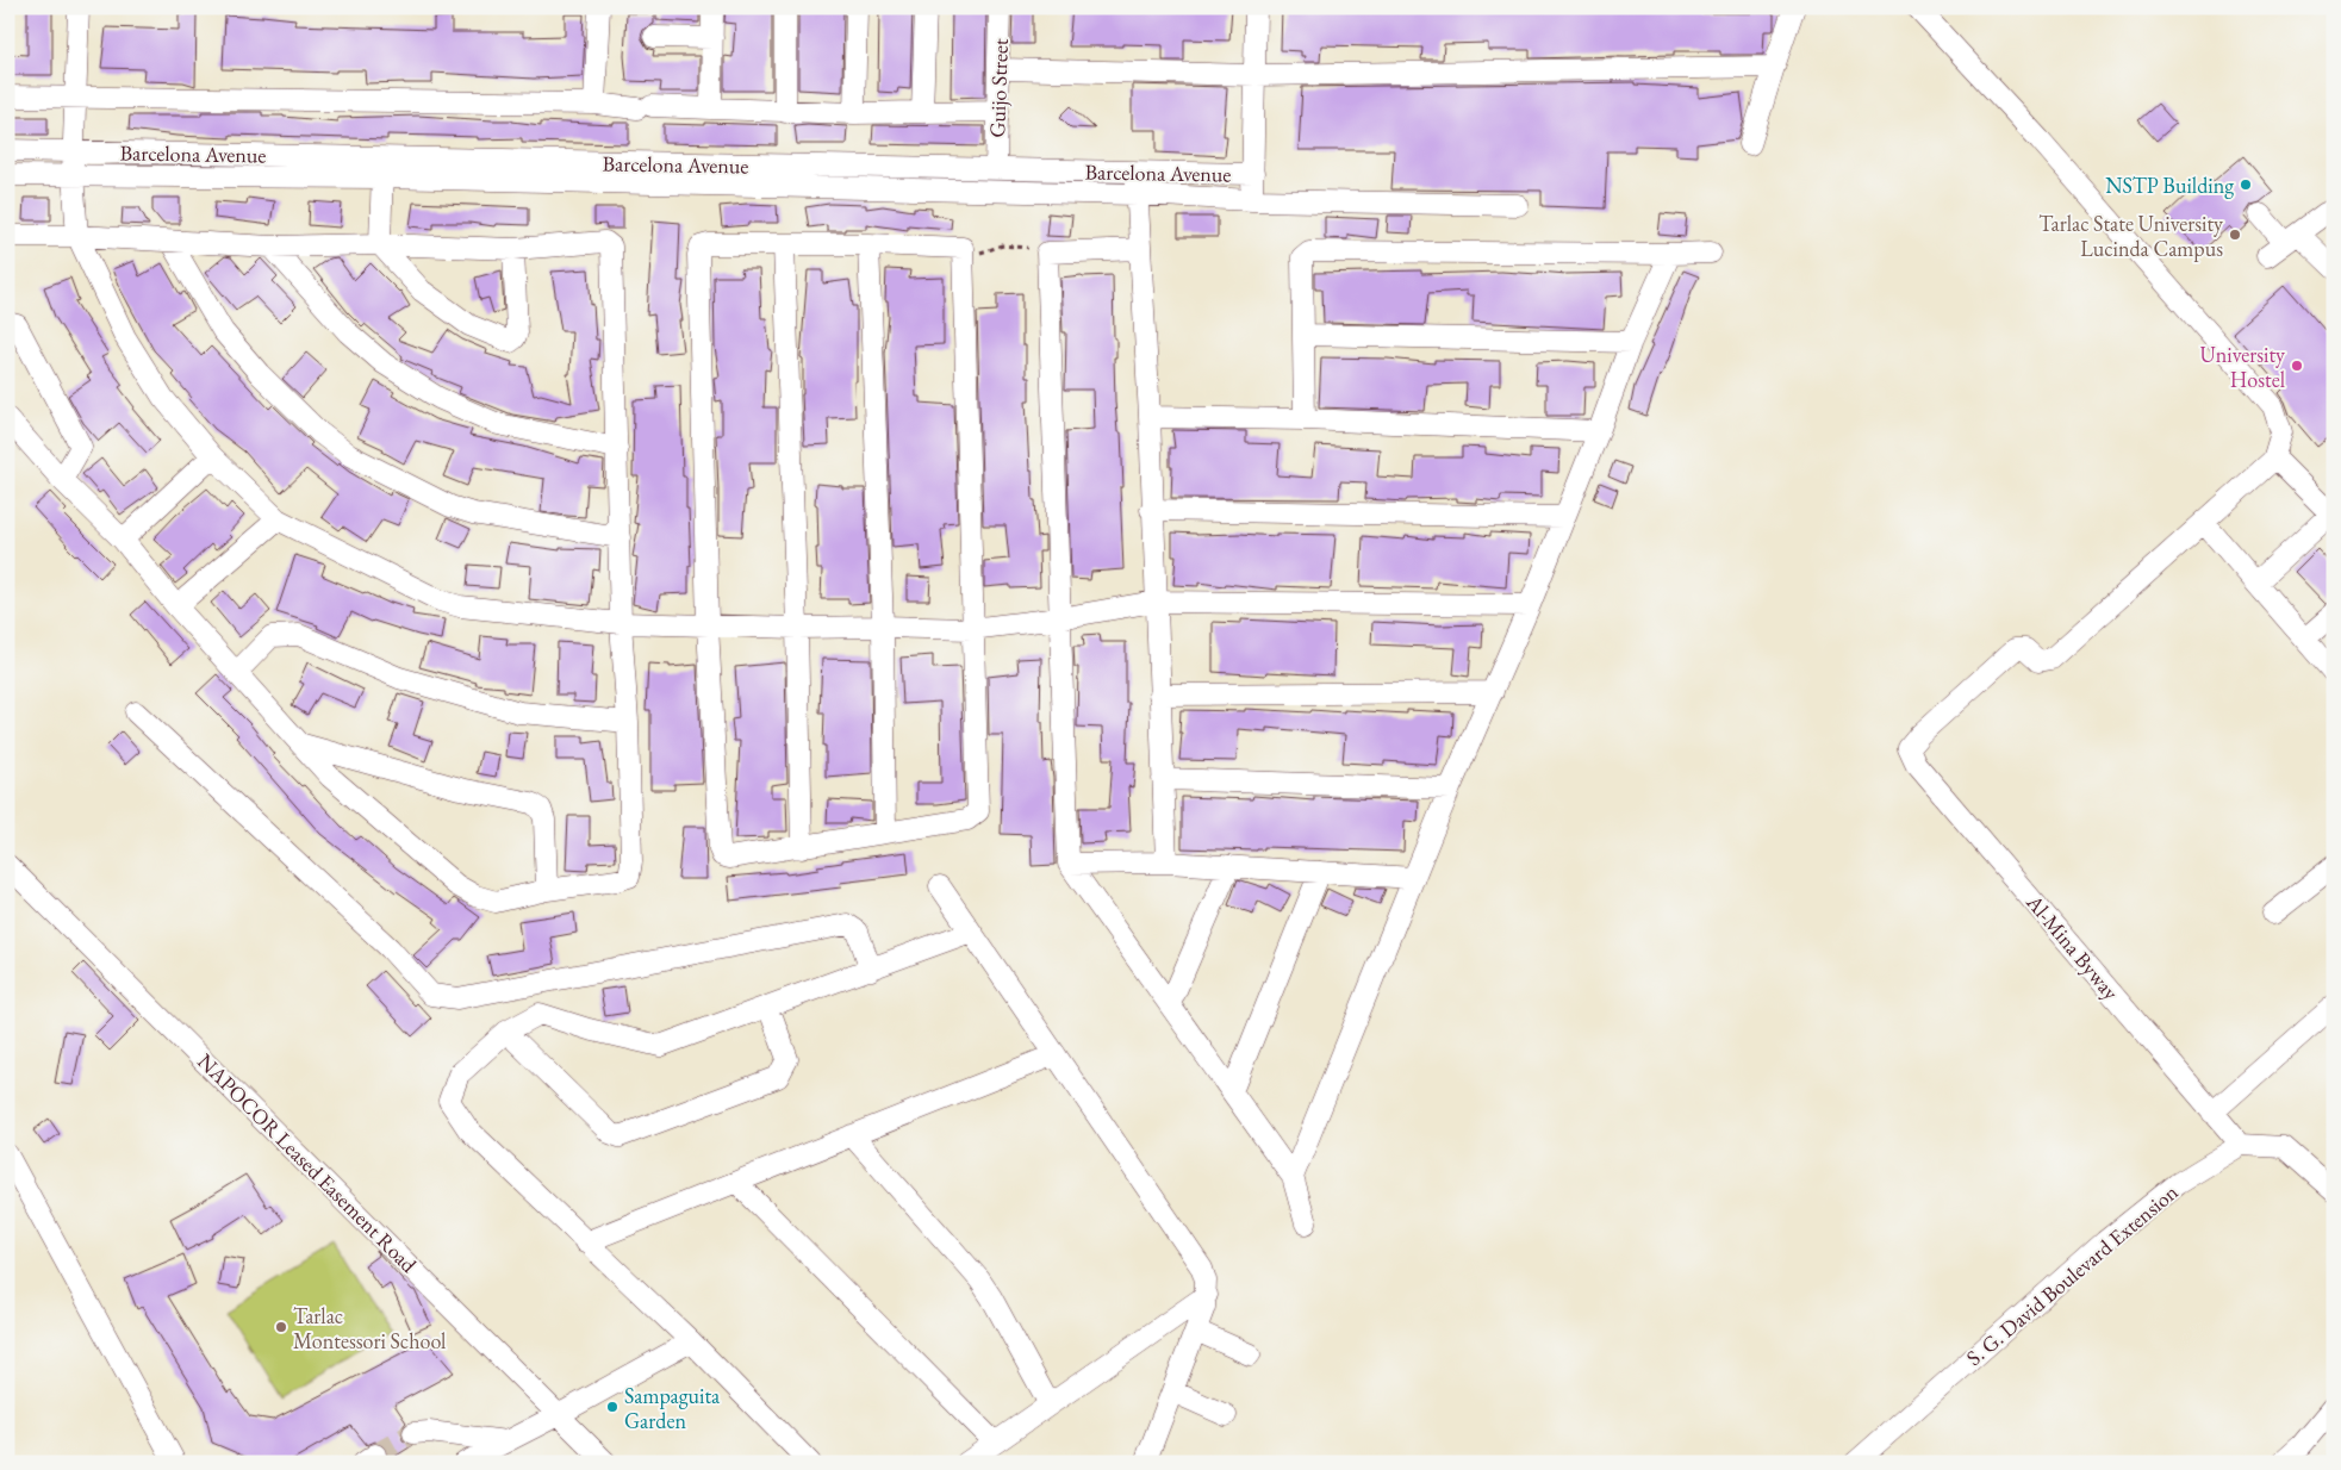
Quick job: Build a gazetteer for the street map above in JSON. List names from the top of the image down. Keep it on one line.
{"streets":{"street":["Guijo Street","Barcelona Avenue","Al-Mina Byway","NAPOCOR Leased Easement Road","S. G. David Boulevard Extension"]},"crossings":[["Guijo Street","Barcelona Avenue"],["Al-Mina Byway","S. G. David Boulevard Extension"]],"places":["NSTP Building","Tarlac State University Lucinda Campus","University Hostel","Tarlac Montessori School","Sampaguita Garden"]}
